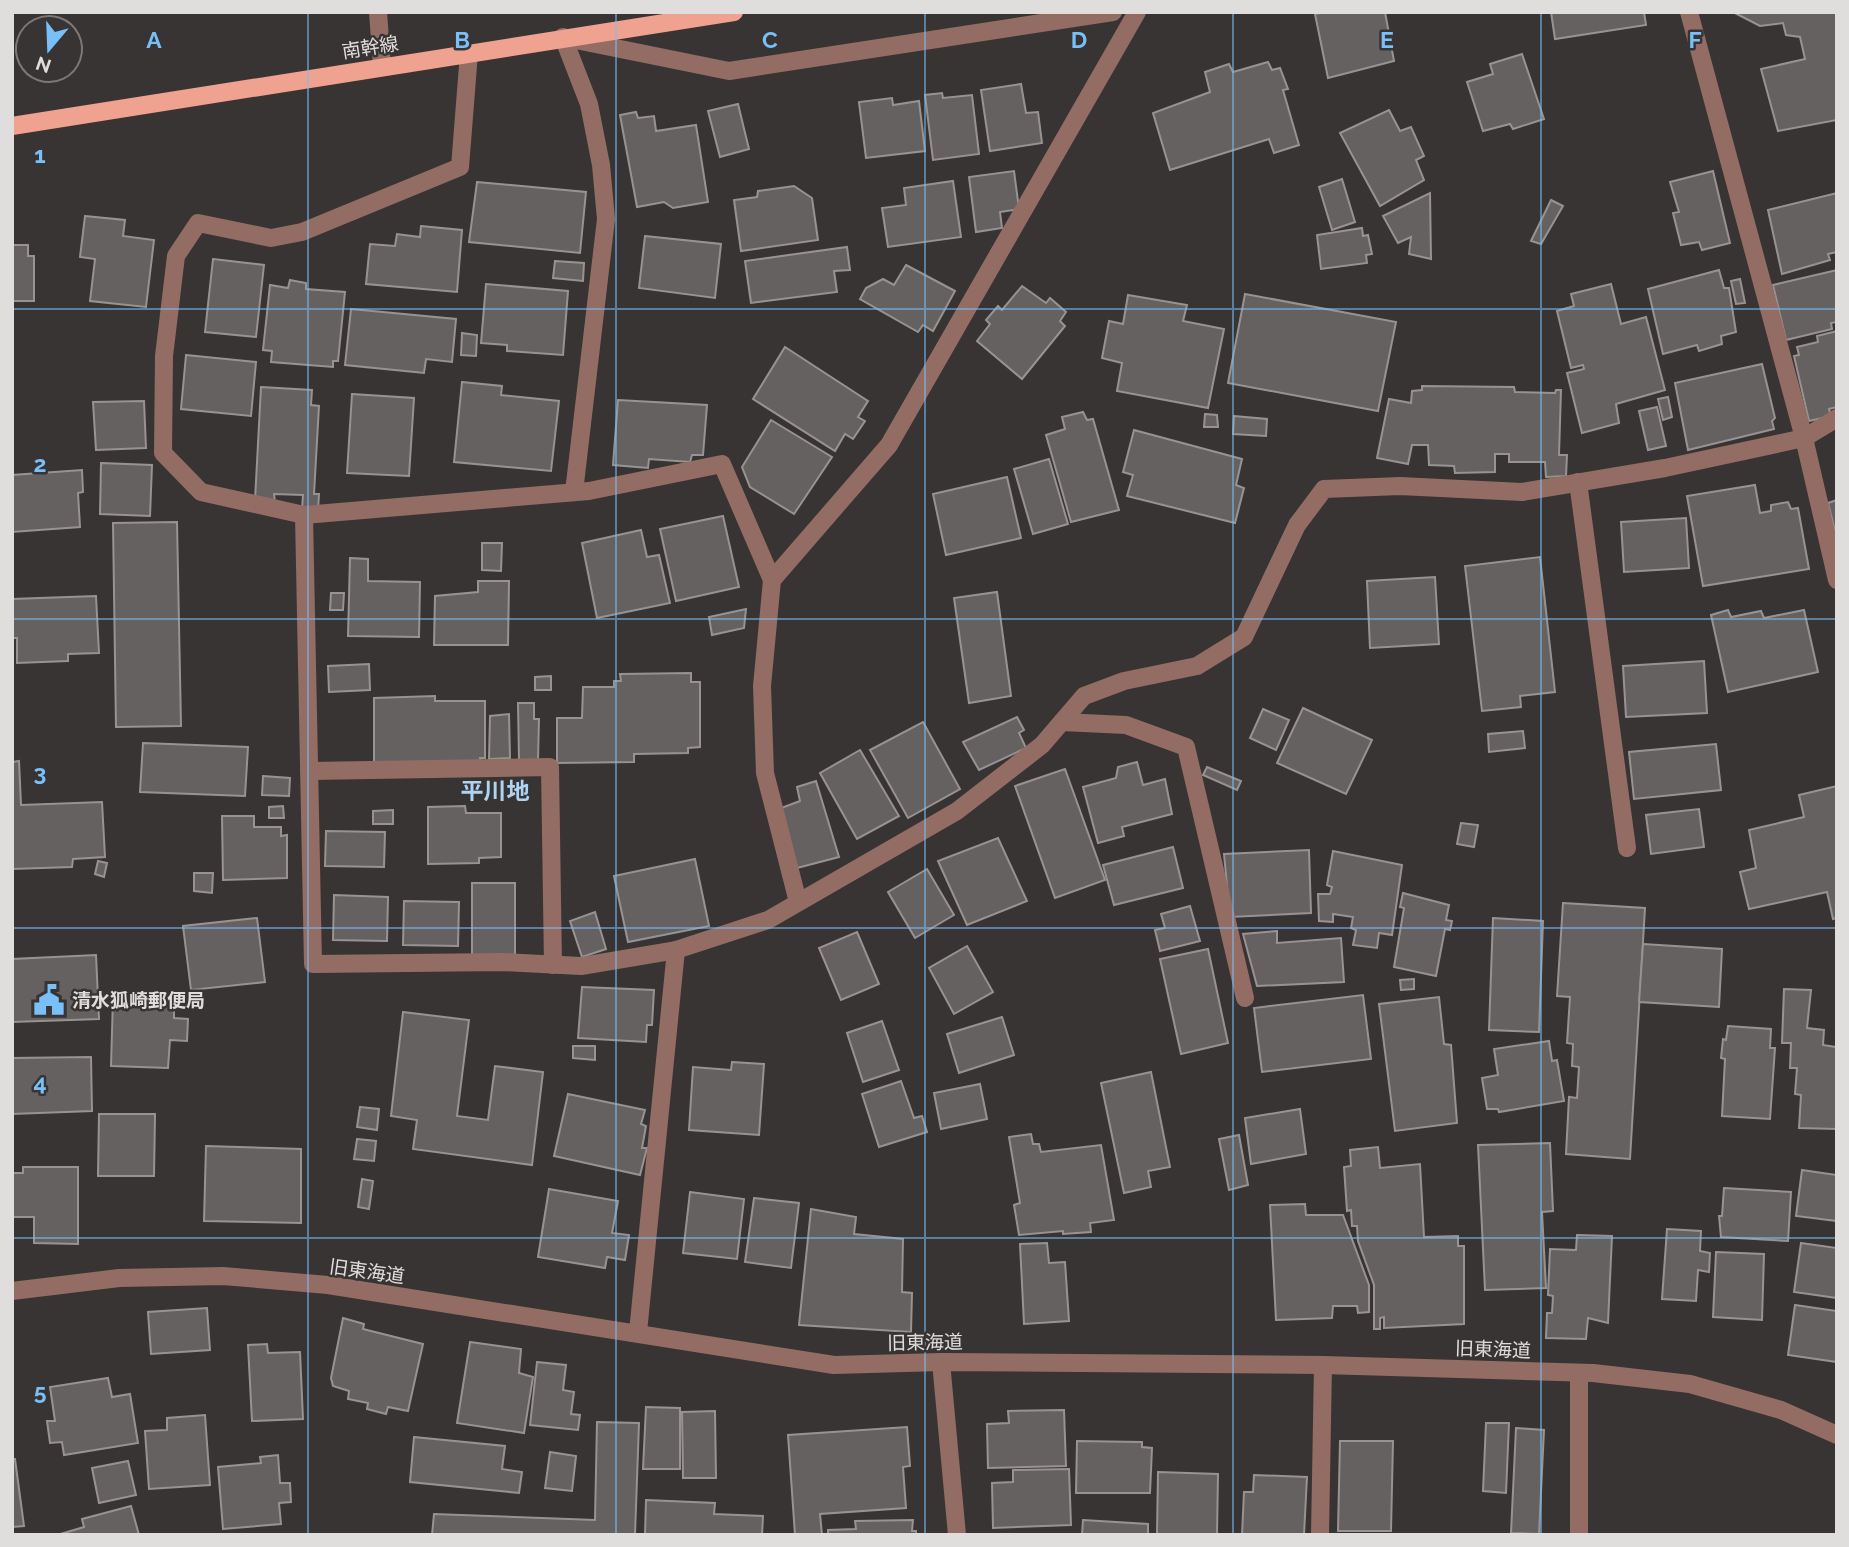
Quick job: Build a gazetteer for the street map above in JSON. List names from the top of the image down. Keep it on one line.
{"streets":{"main road":["南幹線"],"street":["旧東海道"]},"districts":["平川地"],"places":{"public building":["清水狐崎郵便局"]},"north":"bottom","grid":{"columns":["A","B","C","D","E","F"],"rows":["1","2","3","4","5"]}}
